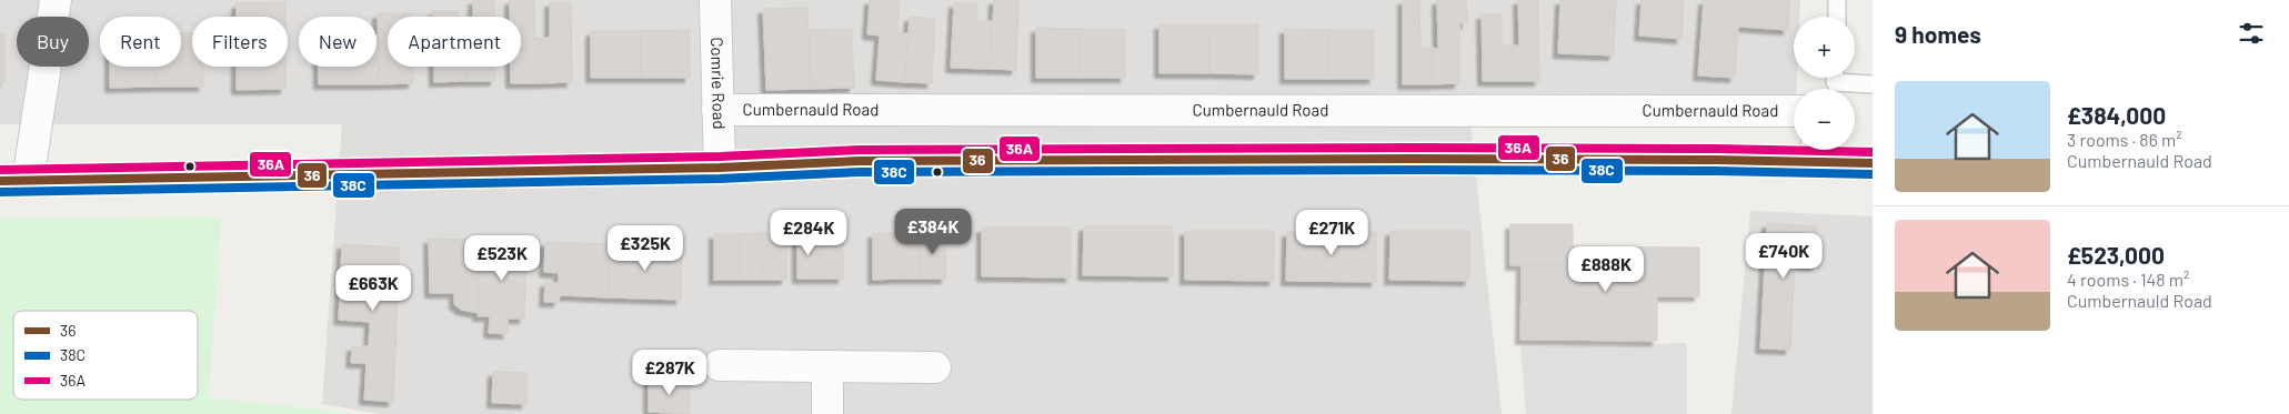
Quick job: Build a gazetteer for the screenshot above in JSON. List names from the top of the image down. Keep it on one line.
{"streets":{"street":["Comrie Road","Cumbernauld Road"]},"crossings":[["Comrie Road","Cumbernauld Road"]],"lines":["transit line 36A","transit line 36","transit line 38C"],"legend":["36","38C","36A"],"page":{"heading":"9 homes","map_buttons":["+","−"],"chip":["Buy","Rent","Filters","New","Apartment"],"list":[{"name":"£384,000","note":"3 rooms · 86 m² · Cumbernauld Road"},{"name":"£523,000","note":"4 rooms · 148 m² · Cumbernauld Road"}],"price":["£384K","£284K","£271K","£325K","£740K","£523K","£888K","£663K","£287K"]}}
